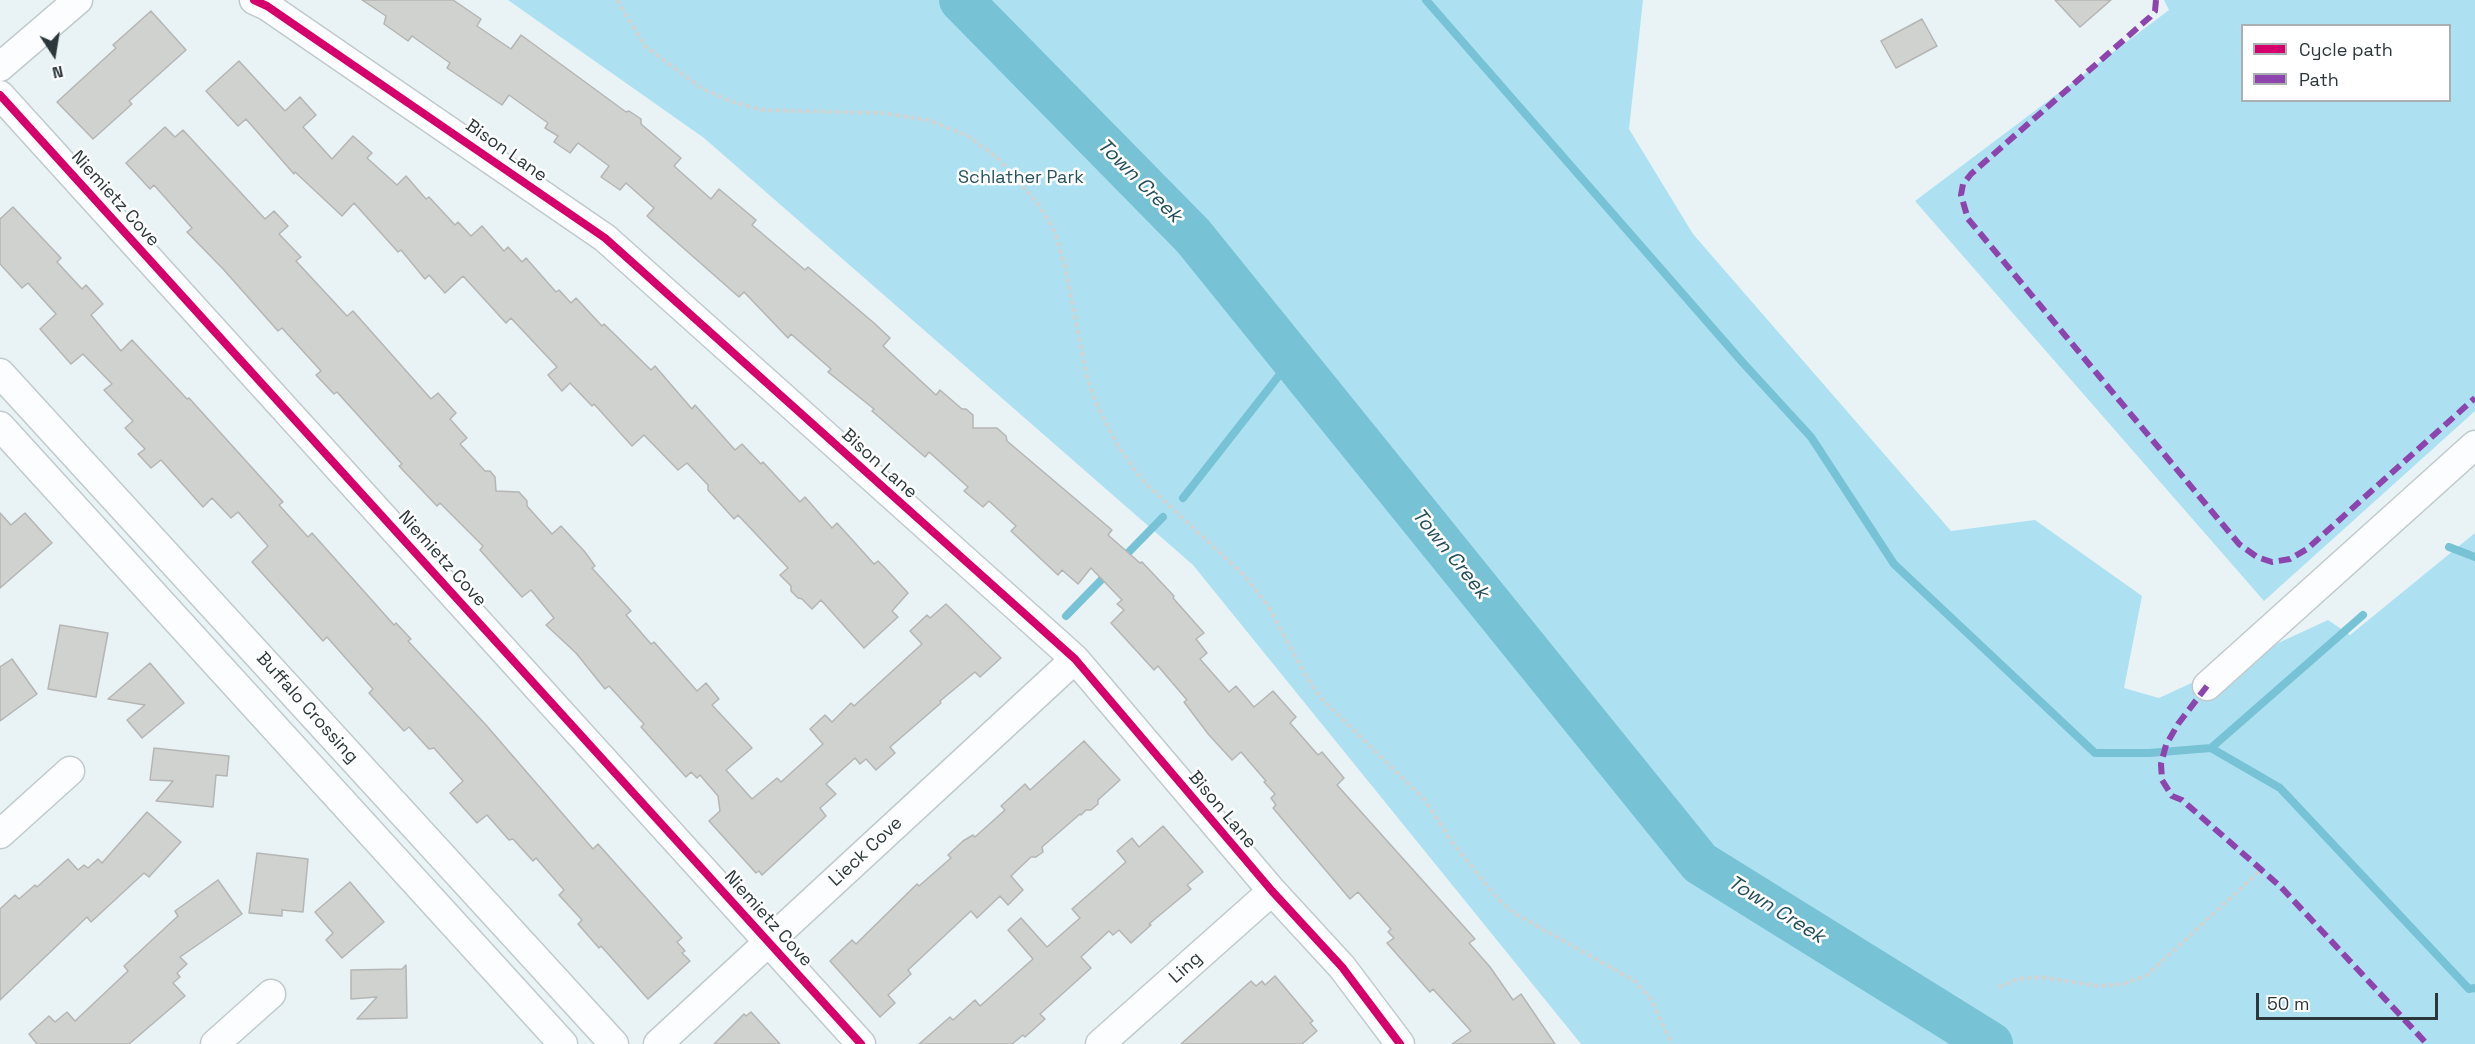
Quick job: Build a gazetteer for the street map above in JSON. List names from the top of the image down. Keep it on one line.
{"streets":{"street":["Bison Lane","Niemietz Cove","Buffalo Crossing","Lieck Cove","Ling"]},"crossings":[["Bison Lane","Lieck Cove"],["Bison Lane","Ling"],["Niemietz Cove","Lieck Cove"]],"water":["Town Creek"],"parks":["Schlather Park"],"legend":["Cycle path","Path"],"scale_bar":"50 m","north":"bottom"}
